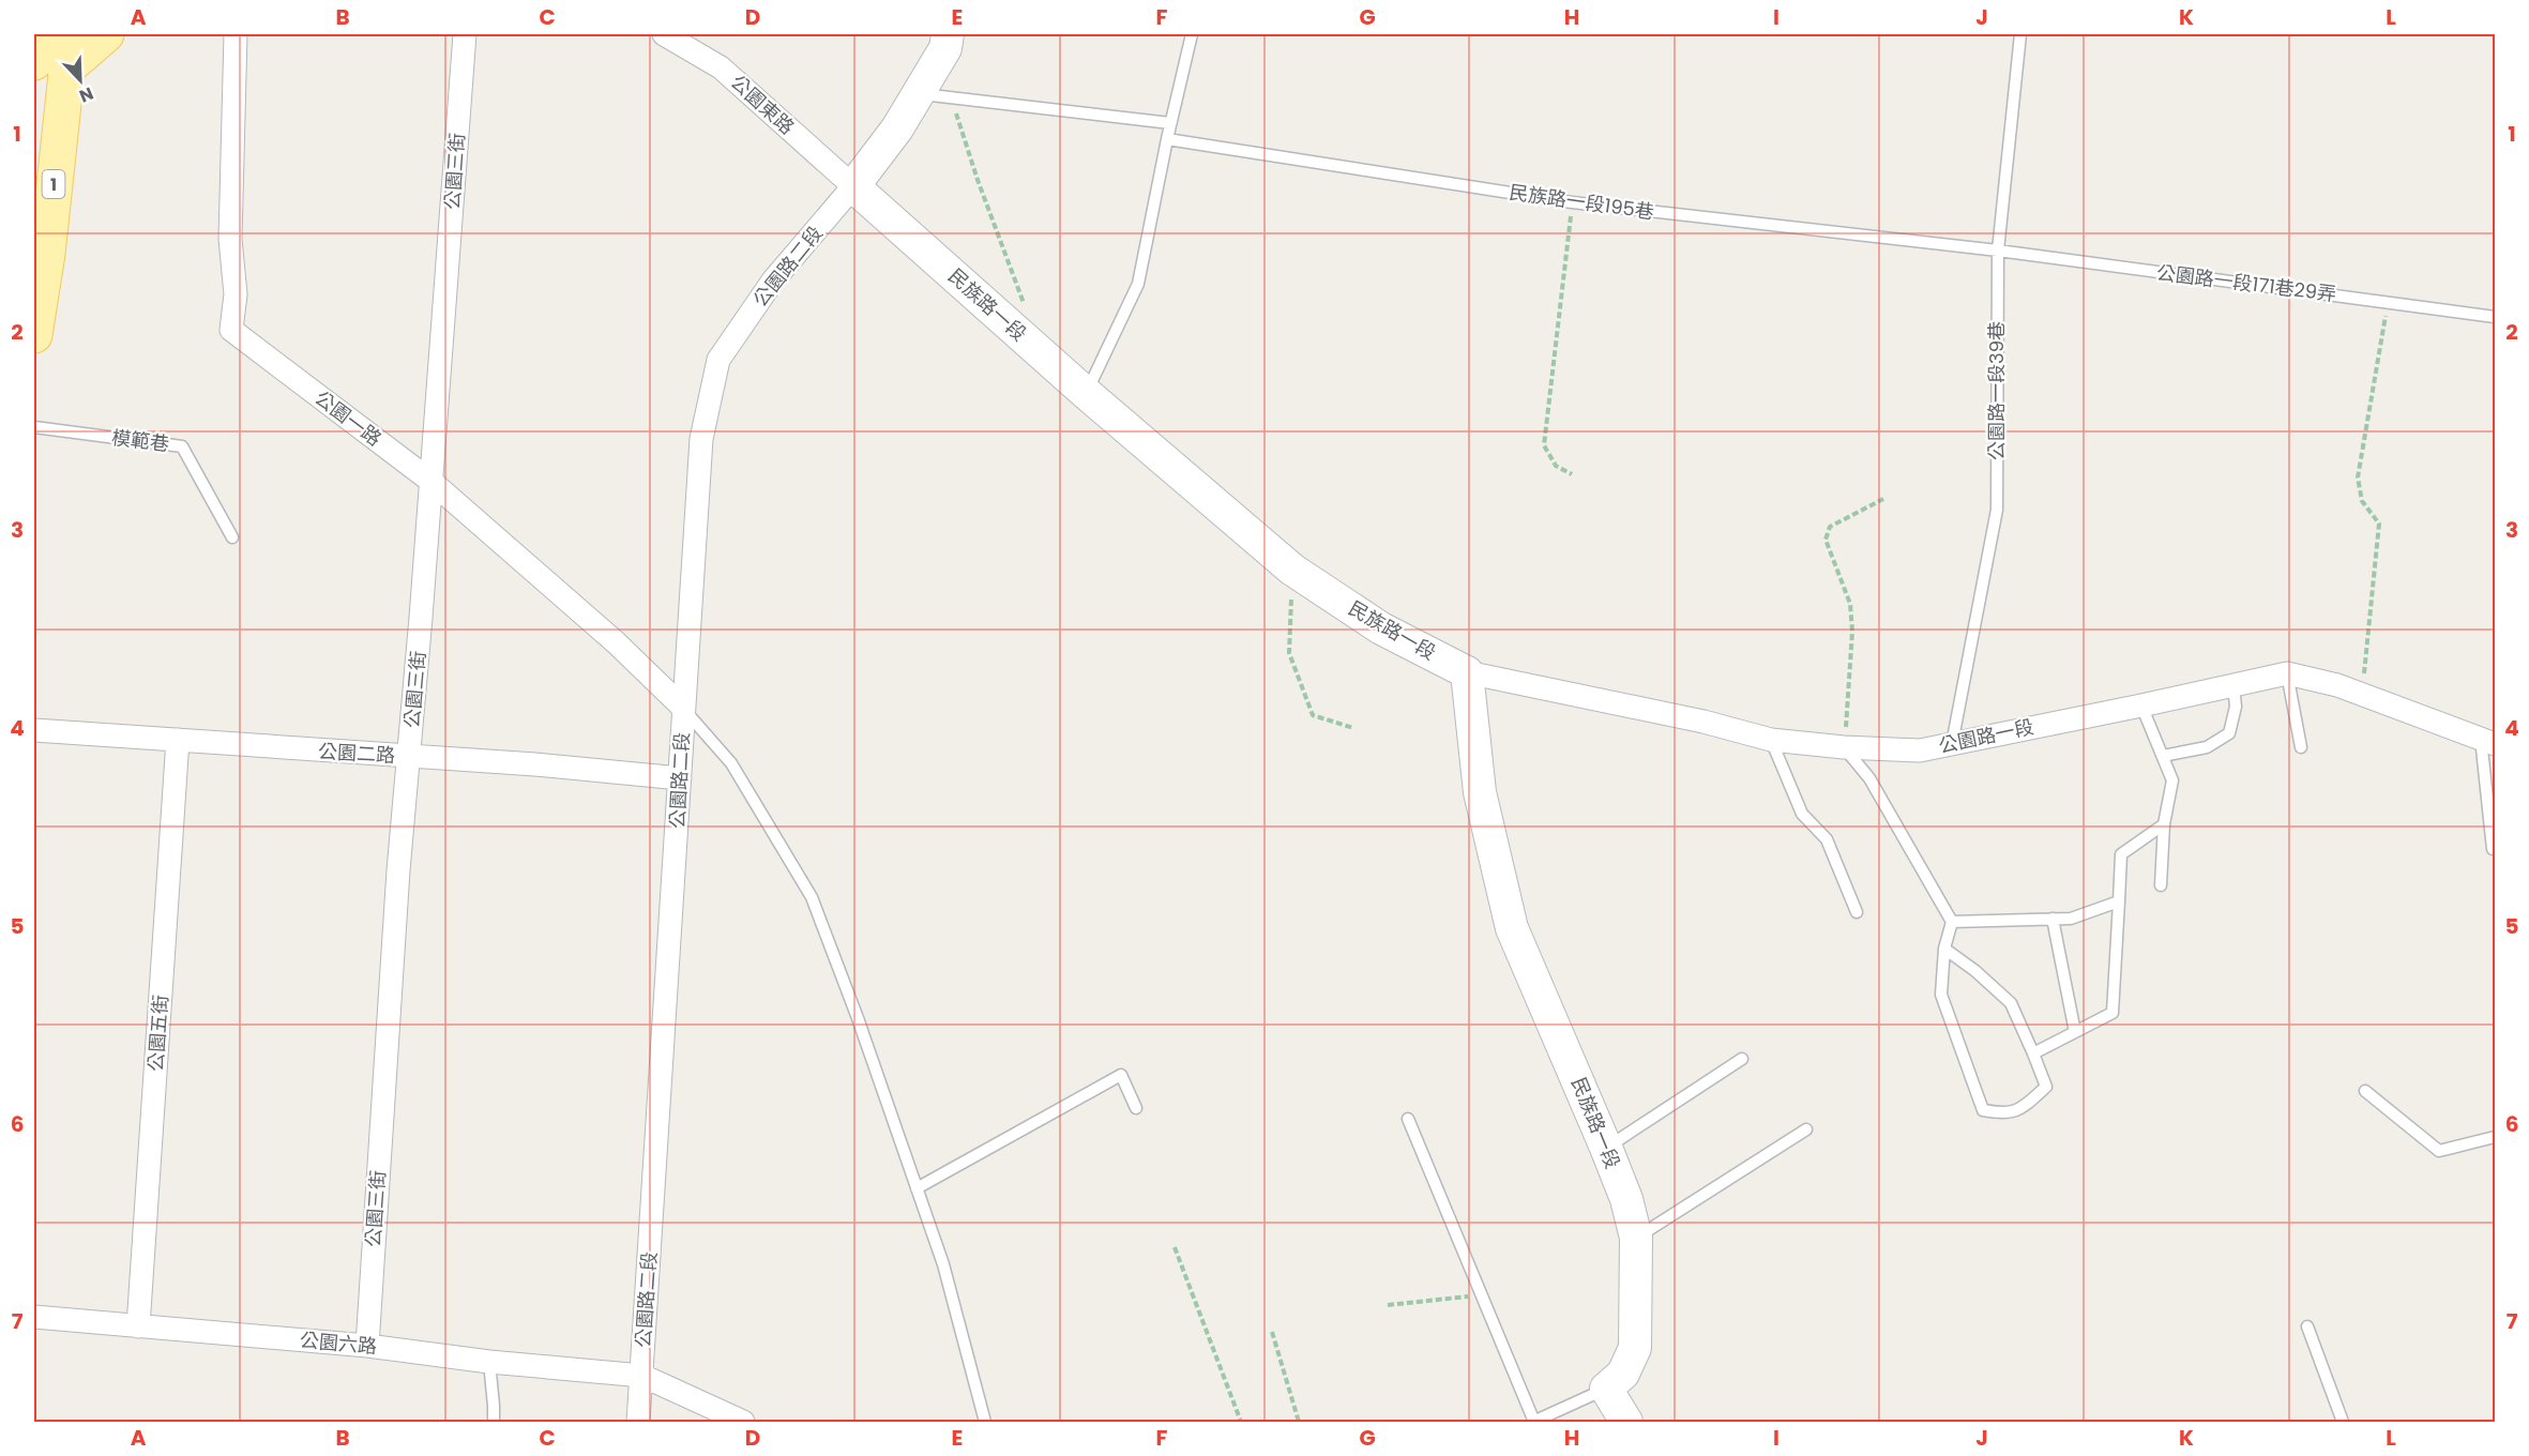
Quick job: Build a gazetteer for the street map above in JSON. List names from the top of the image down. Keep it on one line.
{"streets":{"main road":["1"],"street":["公園東路","公園三街","公園路二段","民族路一段","公園一路","公園路一段","公園二路","公園五街","公園六路"],"lane":["民族路一段195巷","公園路一段171巷29弄","公園路一段39巷","模範巷"]},"crossings":[["公園東路","公園路二段"],["公園東路","民族路一段"],["公園三街","公園一路"],["公園三街","公園二路"],["公園三街","公園六路"],["民族路一段195巷","公園路一段171巷29弄"],["民族路一段195巷","公園路一段39巷"],["公園路二段","民族路一段"],["公園路二段","公園一路"],["公園路二段","公園二路"],["公園路二段","公園六路"],["公園路一段171巷29弄","公園路一段39巷"],["民族路一段","公園路一段"],["公園路一段39巷","公園路一段"],["公園二路","公園五街"],["公園五街","公園六路"]],"north":"bottom right","grid":{"columns":["A","B","C","D","E","F","G","H","I","J","K","L"],"rows":["1","2","3","4","5","6","7"]}}
